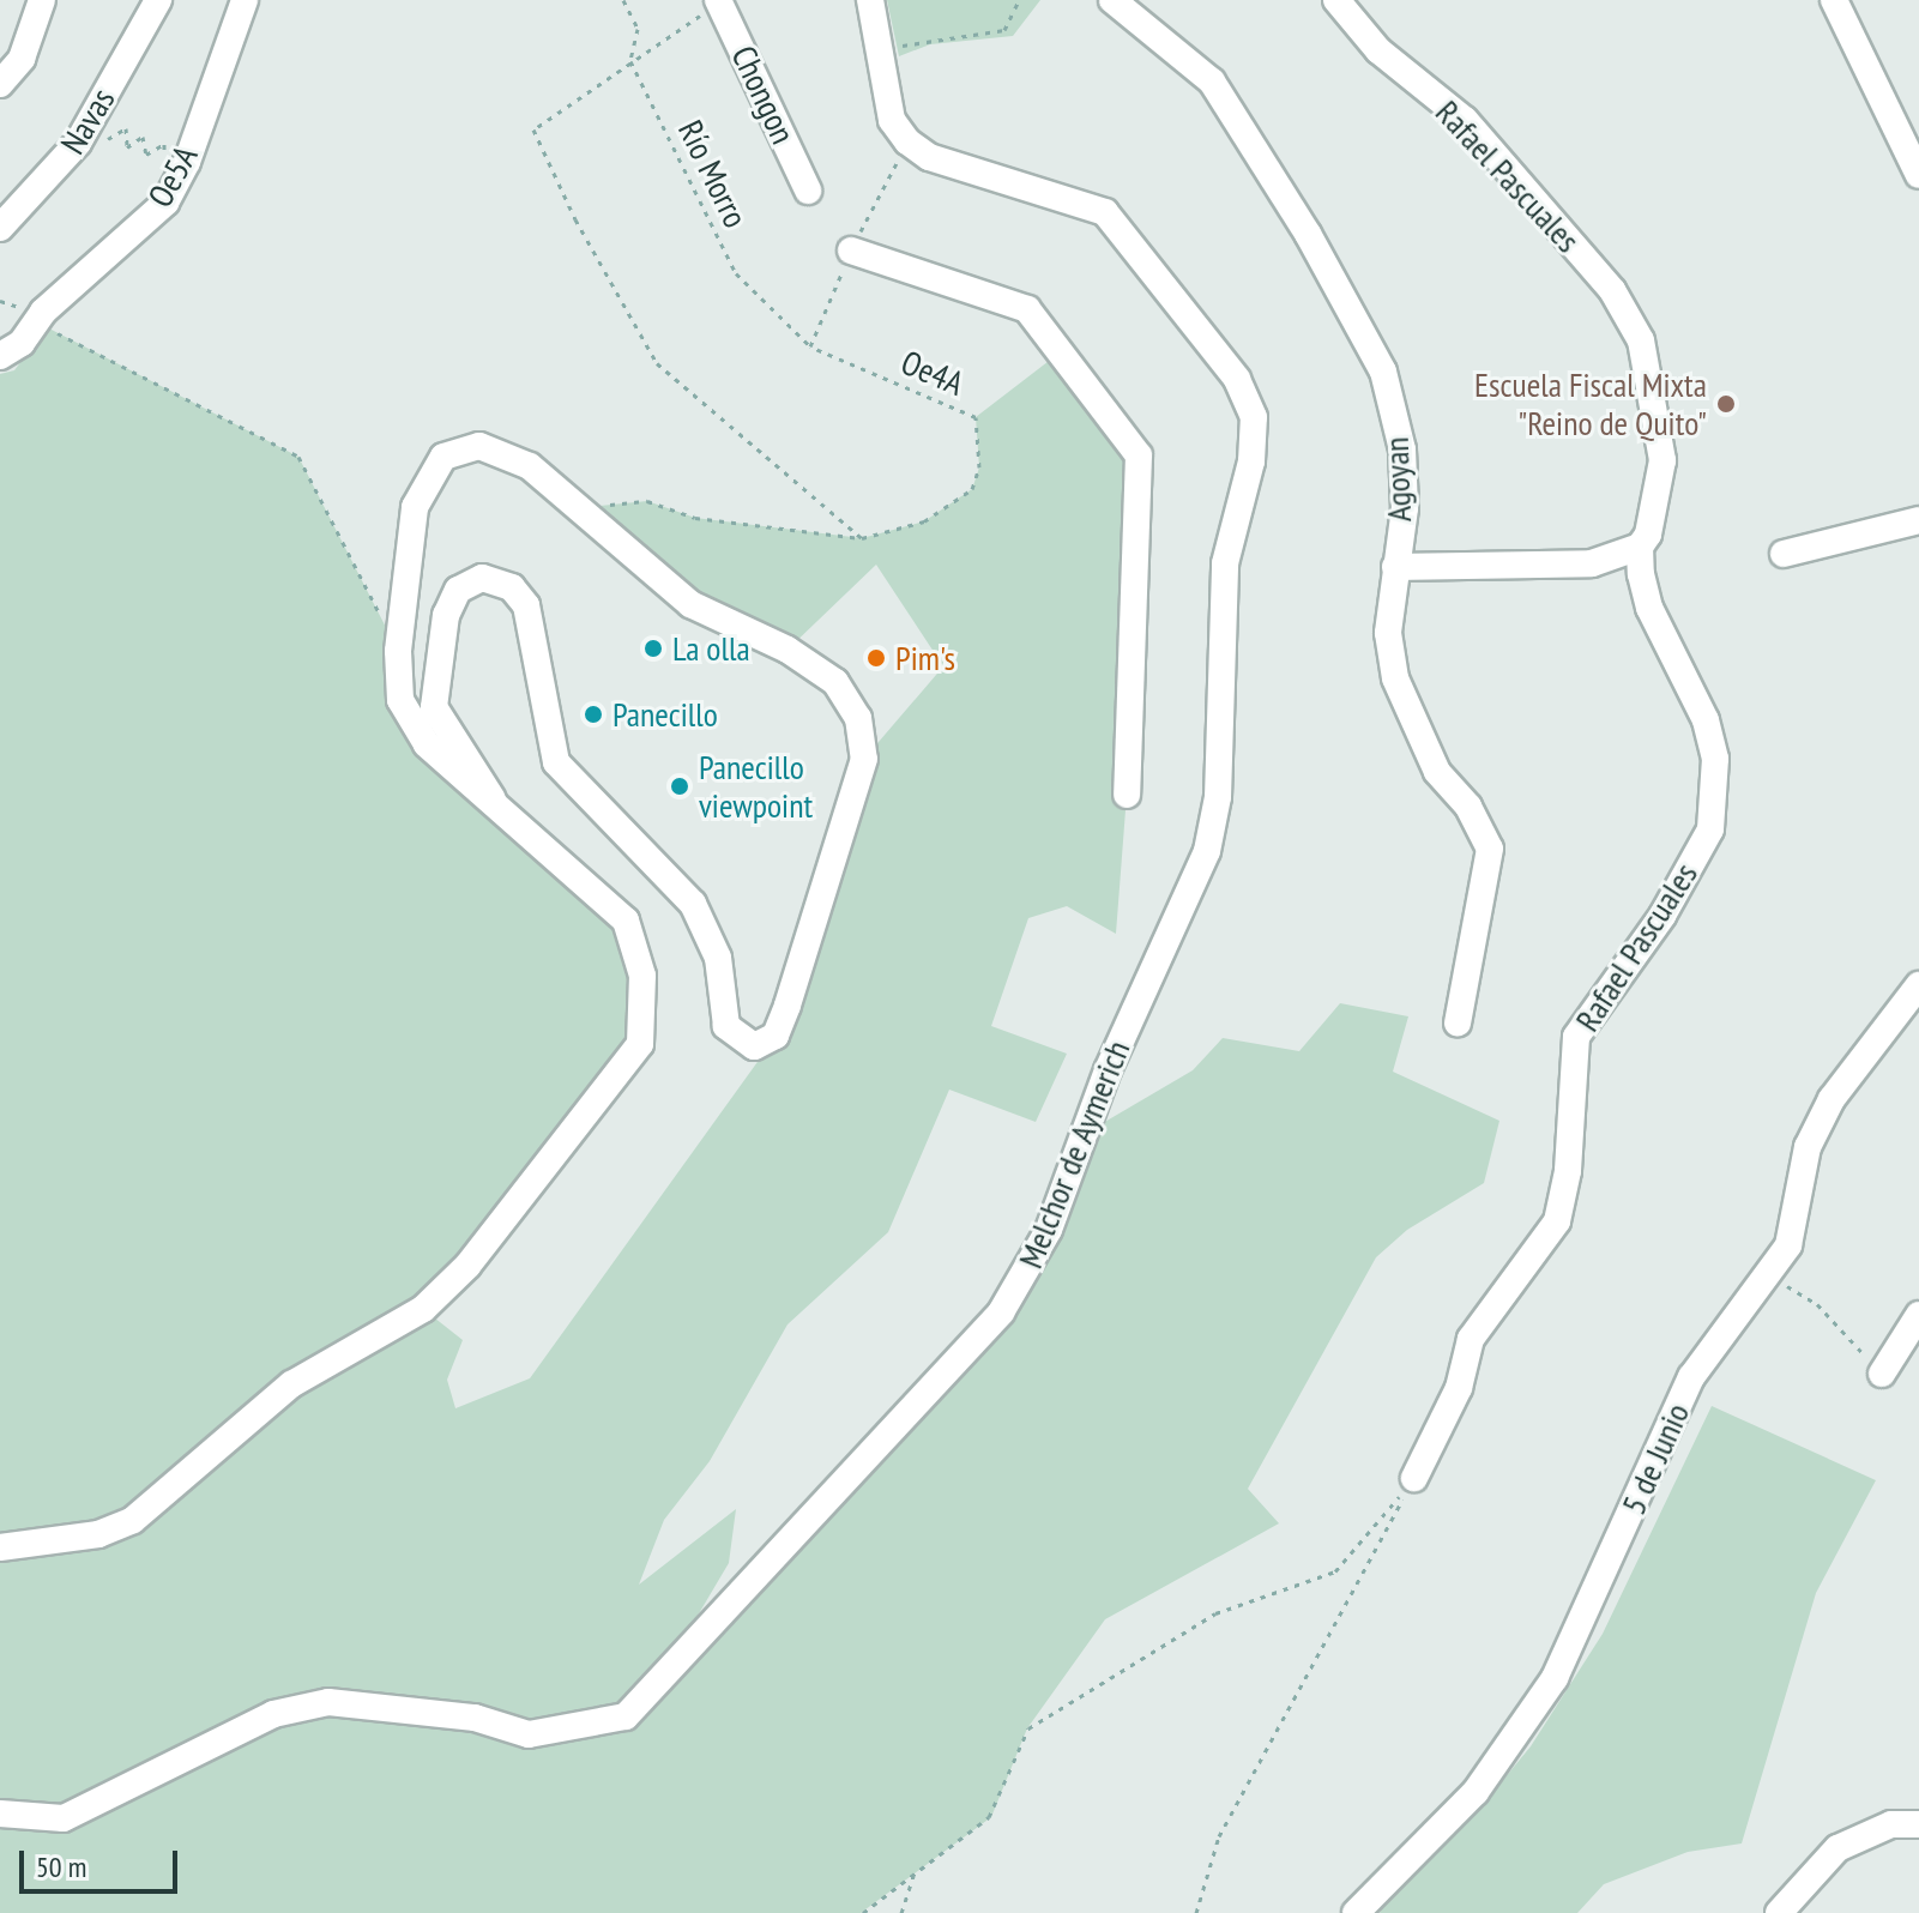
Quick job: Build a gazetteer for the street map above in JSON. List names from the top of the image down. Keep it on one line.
{"streets":{"street":["Chongon","Navas","Oe5A","Rafael Pascuales","Agoyan","Melchor de Aymerich","5 de Junio"],"path":["Río Morro","Oe4A"]},"crossings":[["Río Morro","Oe4A"]],"places":["Escuela Fiscal Mixta \"Reino de Quito\"","La olla","Pim's","Panecillo","Panecillo viewpoint"],"scale_bar":"50 m"}
